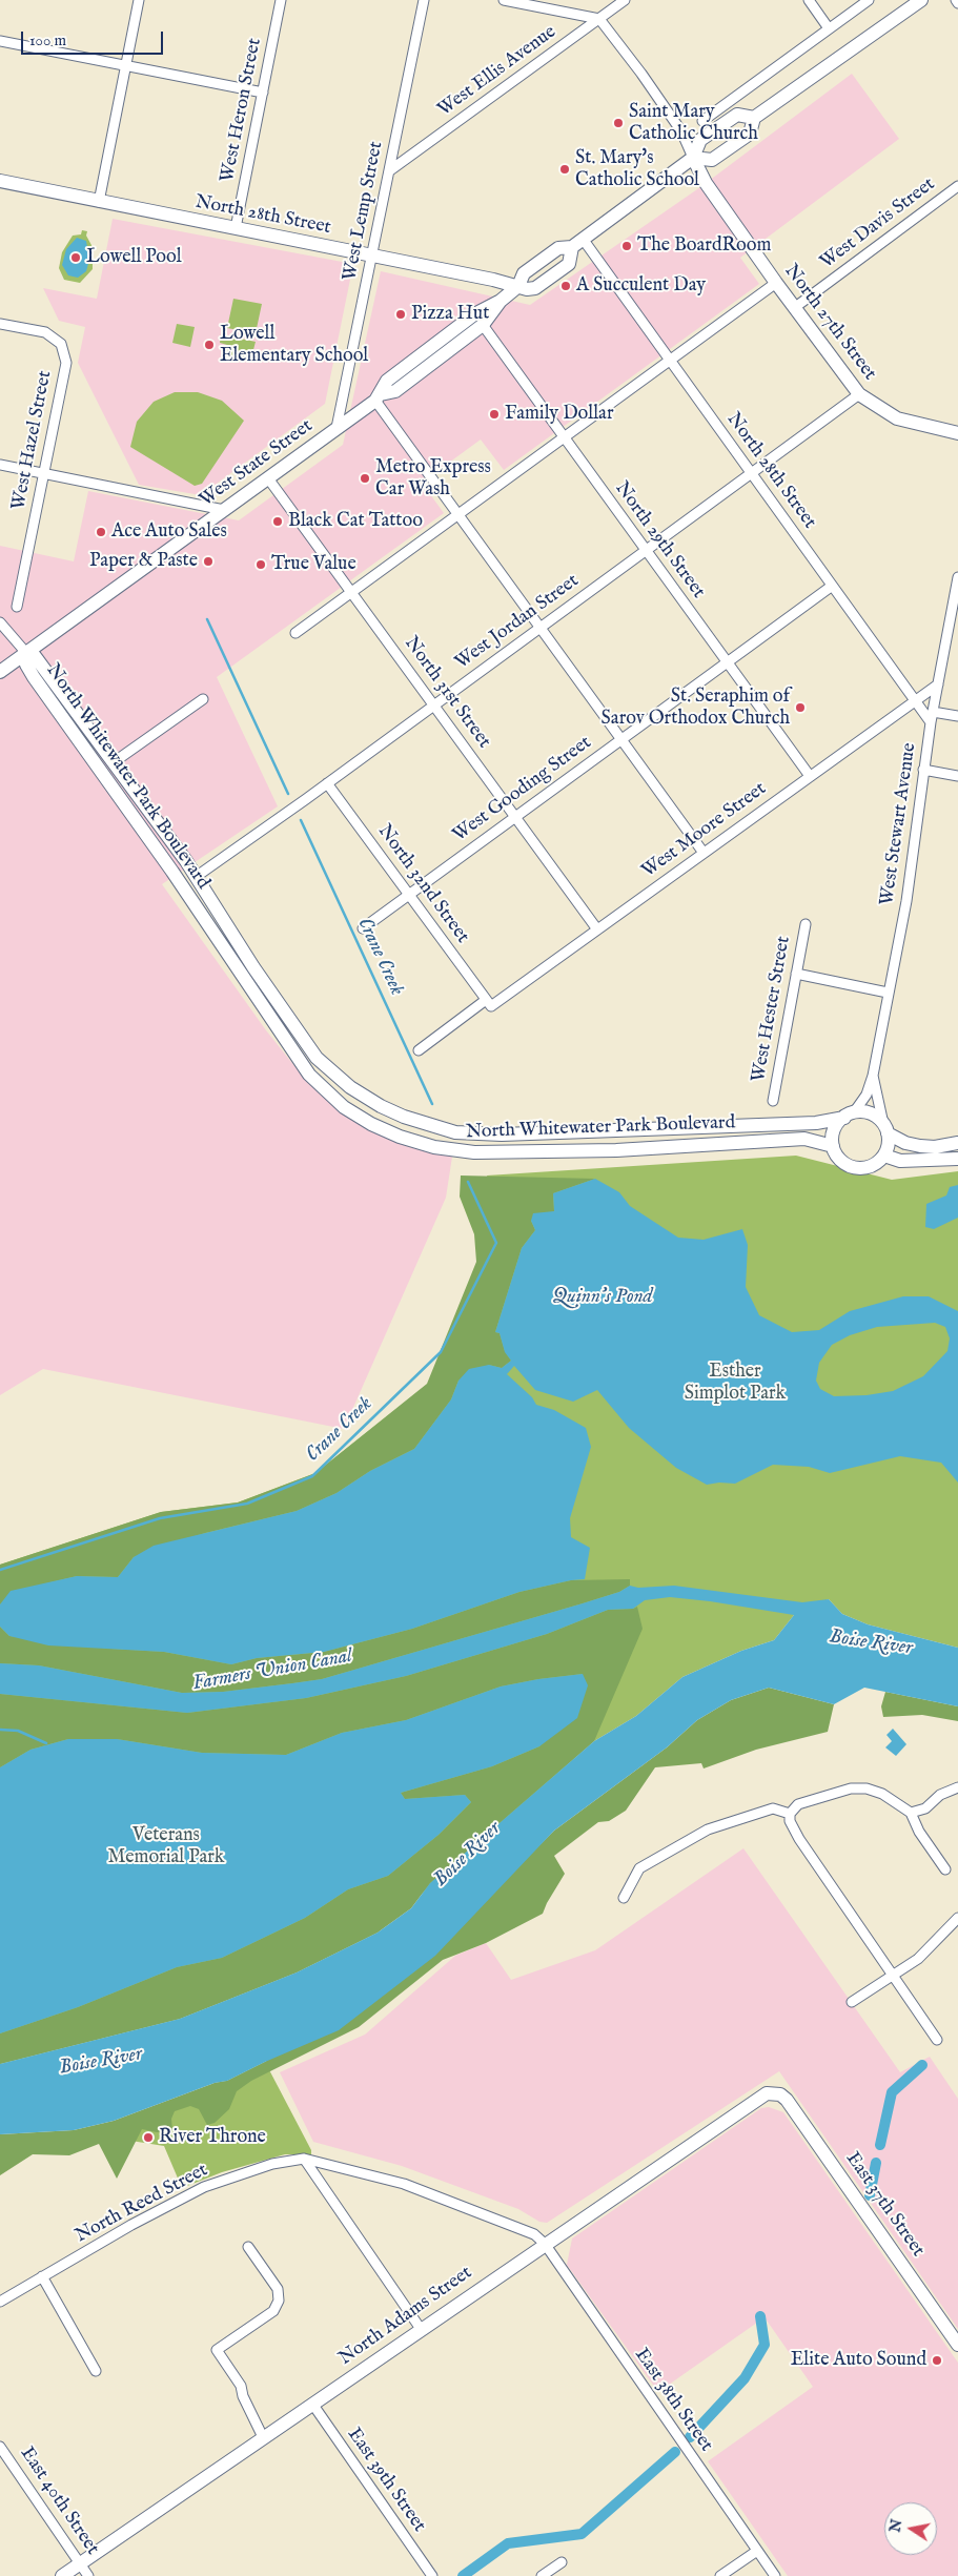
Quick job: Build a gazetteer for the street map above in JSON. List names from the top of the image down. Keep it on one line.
{"streets":{"street":["West Ellis Avenue","West Heron Street","West Lemp Street","North 28th Street","West Davis Street","North 27th Street","West Hazel Street","West State Street","North 29th Street","West Jordan Street","North 31st Street","North Whitewater Park Boulevard","West Gooding Street","West Stewart Avenue","West Moore Street","North 32nd Street","West Hester Street","North Reed Street","East 37th Street","North Adams Street","East 38th Street","East 39th Street","East 40th Street"]},"crossings":[["West Ellis Avenue","West Lemp Street"],["West Heron Street","North 28th Street"],["West Lemp Street","North 28th Street"],["West Lemp Street","West State Street"],["North 28th Street","West State Street"],["North 28th Street","West Jordan Street"],["North 28th Street","West Gooding Street"],["North 28th Street","West Stewart Avenue"],["North 28th Street","West Moore Street"],["West Davis Street","North 27th Street"],["North 27th Street","West State Street"],["North 27th Street","West Jordan Street"],["West State Street","North 29th Street"],["West State Street","North 31st Street"],["West State Street","North Whitewater Park Boulevard"],["North 29th Street","West Jordan Street"],["North 29th Street","West Gooding Street"],["North 29th Street","West Moore Street"],["West Jordan Street","North 31st Street"],["West Jordan Street","North Whitewater Park Boulevard"],["West Jordan Street","North 32nd Street"],["North 31st Street","West Gooding Street"],["North 31st Street","West Moore Street"],["North Whitewater Park Boulevard","West Stewart Avenue"],["West Gooding Street","North 32nd Street"],["West Stewart Avenue","West Moore Street"],["West Moore Street","North 32nd Street"],["North Reed Street","North Adams Street"],["North Reed Street","East 38th Street"],["East 37th Street","North Adams Street"],["North Adams Street","East 38th Street"],["North Adams Street","East 39th Street"],["North Adams Street","East 40th Street"]],"water":["Crane Creek","Quinn's Pond","Boise River","Farmers Union Canal"],"parks":["Esther Simplot Park","Veterans Memorial Park"],"places":["Saint Mary Catholic Church","St. Mary's Catholic School","The BoardRoom","Lowell Pool","A Succulent Day","Pizza Hut","Lowell Elementary School","Family Dollar","Metro Express Car Wash","Black Cat Tattoo","Ace Auto Sales","Paper & Paste","True Value","St. Seraphim of Sarov Orthodox Church","River Throne","Elite Auto Sound"],"scale_bar":"100 m","north":"left"}
